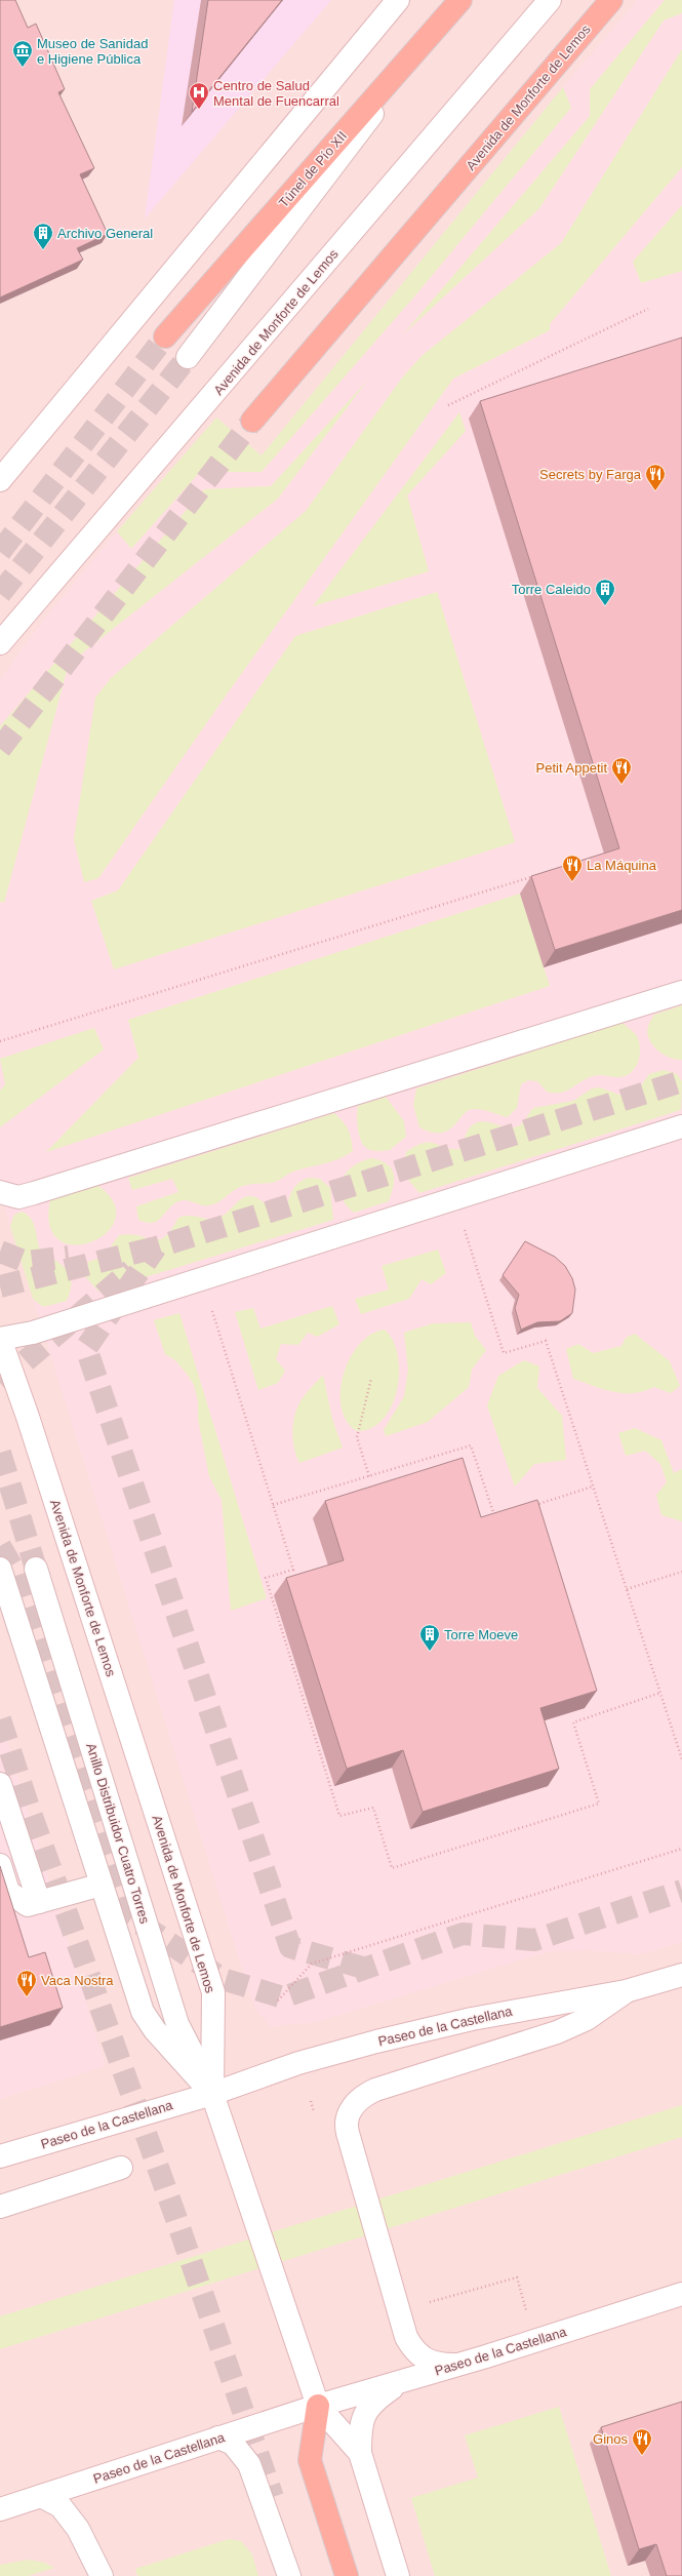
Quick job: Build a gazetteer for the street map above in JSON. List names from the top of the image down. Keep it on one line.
{"streets":{"main road":["Avenida de Monforte de Lemos","Túnel de Pío XII"],"street":["Anillo Distribuidor Cuatro Torres","Paseo de la Castellana"]},"crossings":[["Avenida de Monforte de Lemos","Anillo Distribuidor Cuatro Torres"],["Avenida de Monforte de Lemos","Paseo de la Castellana"],["Anillo Distribuidor Cuatro Torres","Paseo de la Castellana"]],"places":{"museum":["Museo de Sanidad e Higiene Pública"],"hospital":["Centro de Salud Mental de Fuencarral"],"building":["Archivo General","Torre Caleido","Torre Moeve"],"restaurant":["Secrets by Farga","Petit Appetit","La Máquina","Vaca Nostra","Ginos"]}}
